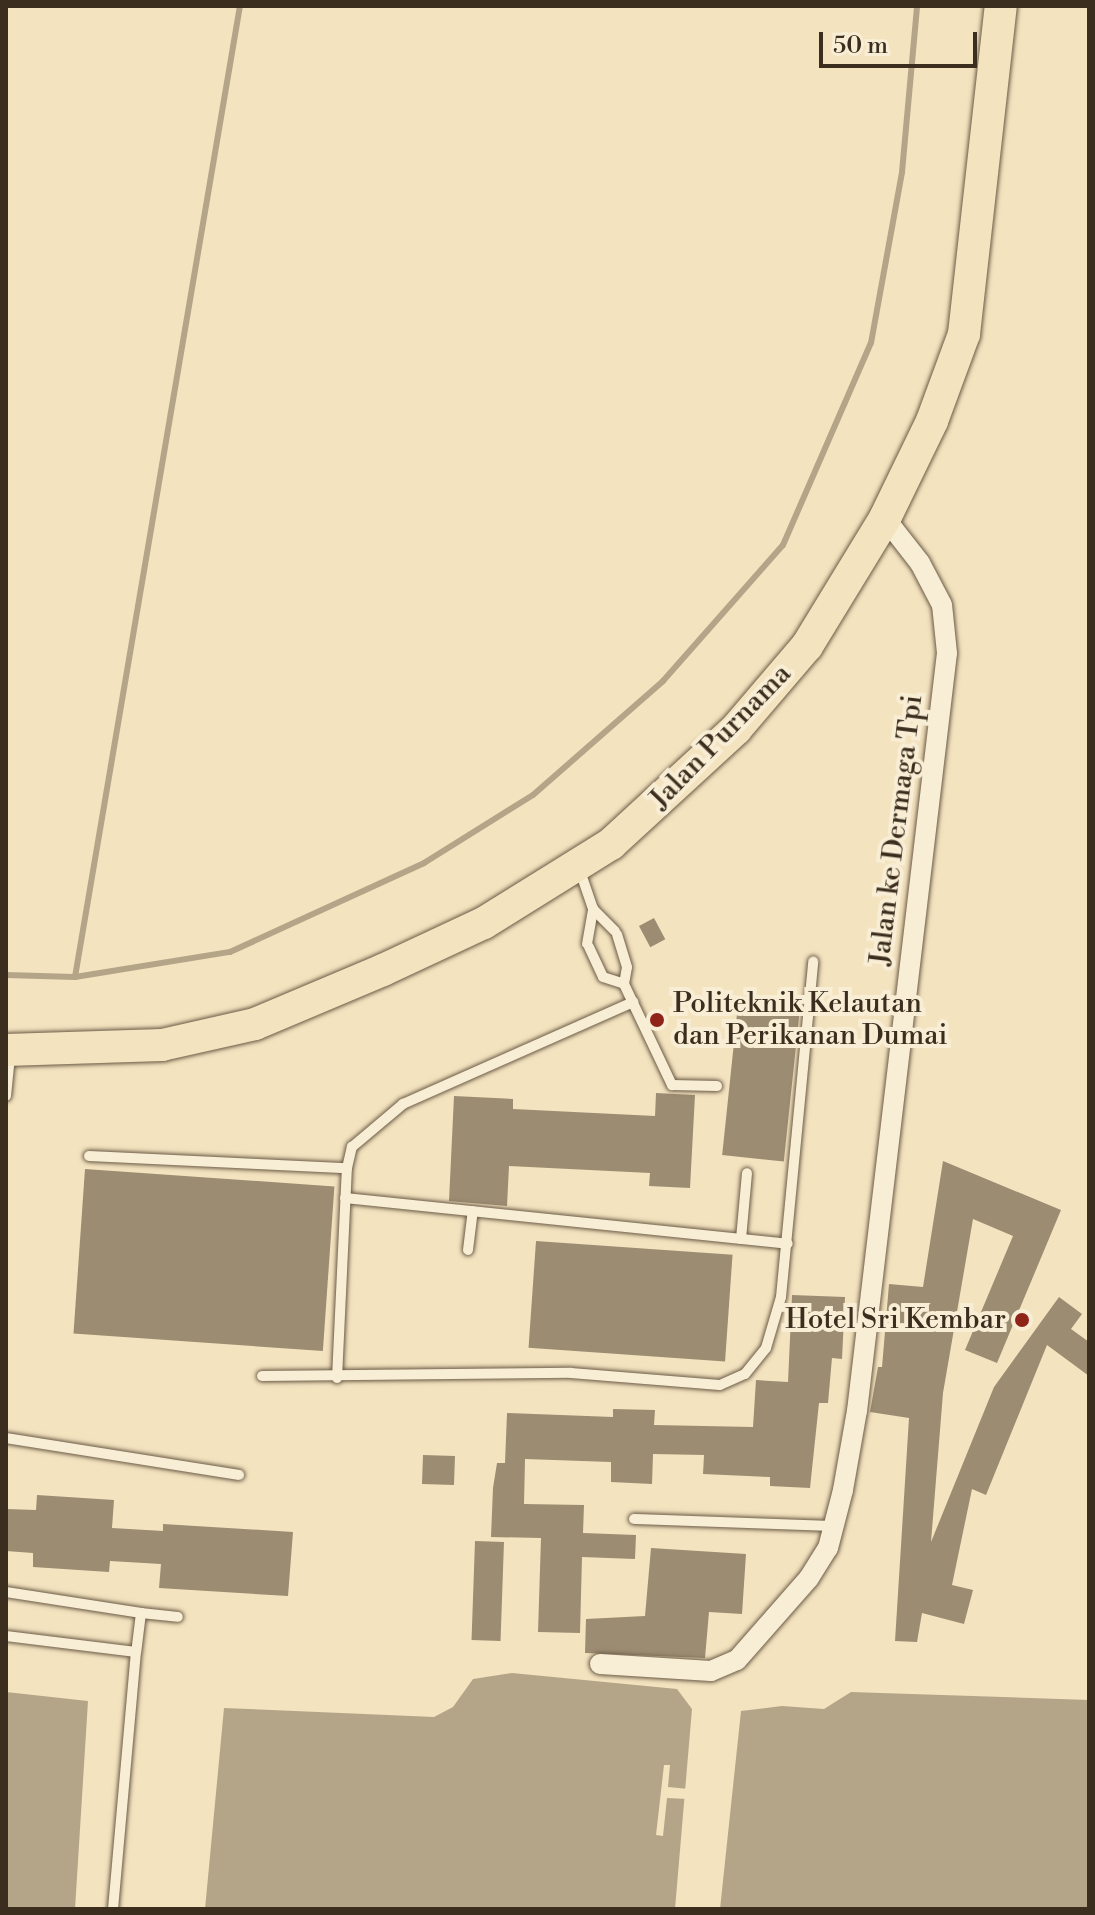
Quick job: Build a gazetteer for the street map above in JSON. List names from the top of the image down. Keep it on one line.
{"streets":{"main road":["Jalan Purnama"],"street":["Jalan ke Dermaga Tpi"]},"crossings":[["Jalan Purnama","Jalan ke Dermaga Tpi"]],"places":["Politeknik Kelautan dan Perikanan Dumai","Hotel Sri Kembar"],"scale_bar":"50 m"}
